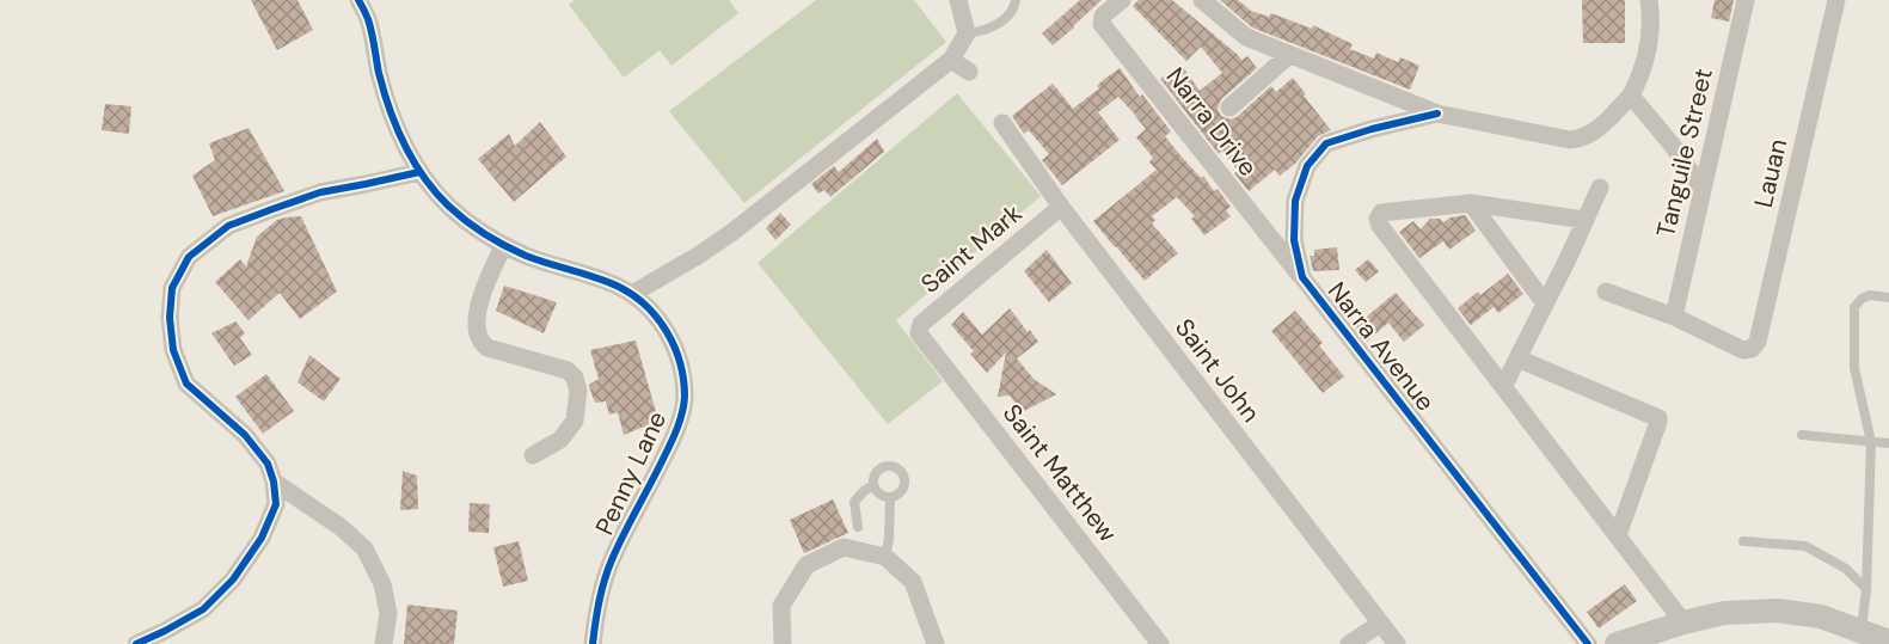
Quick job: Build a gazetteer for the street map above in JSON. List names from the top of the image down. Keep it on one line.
{"streets":{"street":["Narra Drive","Tanguile Street","Lauan","Saint Mark","Narra Avenue","Saint John","Penny Lane","Saint Matthew"]},"crossings":[["Narra Drive","Narra Avenue"],["Tanguile Street","Lauan"],["Saint Mark","Saint John"],["Saint Mark","Saint Matthew"]]}
